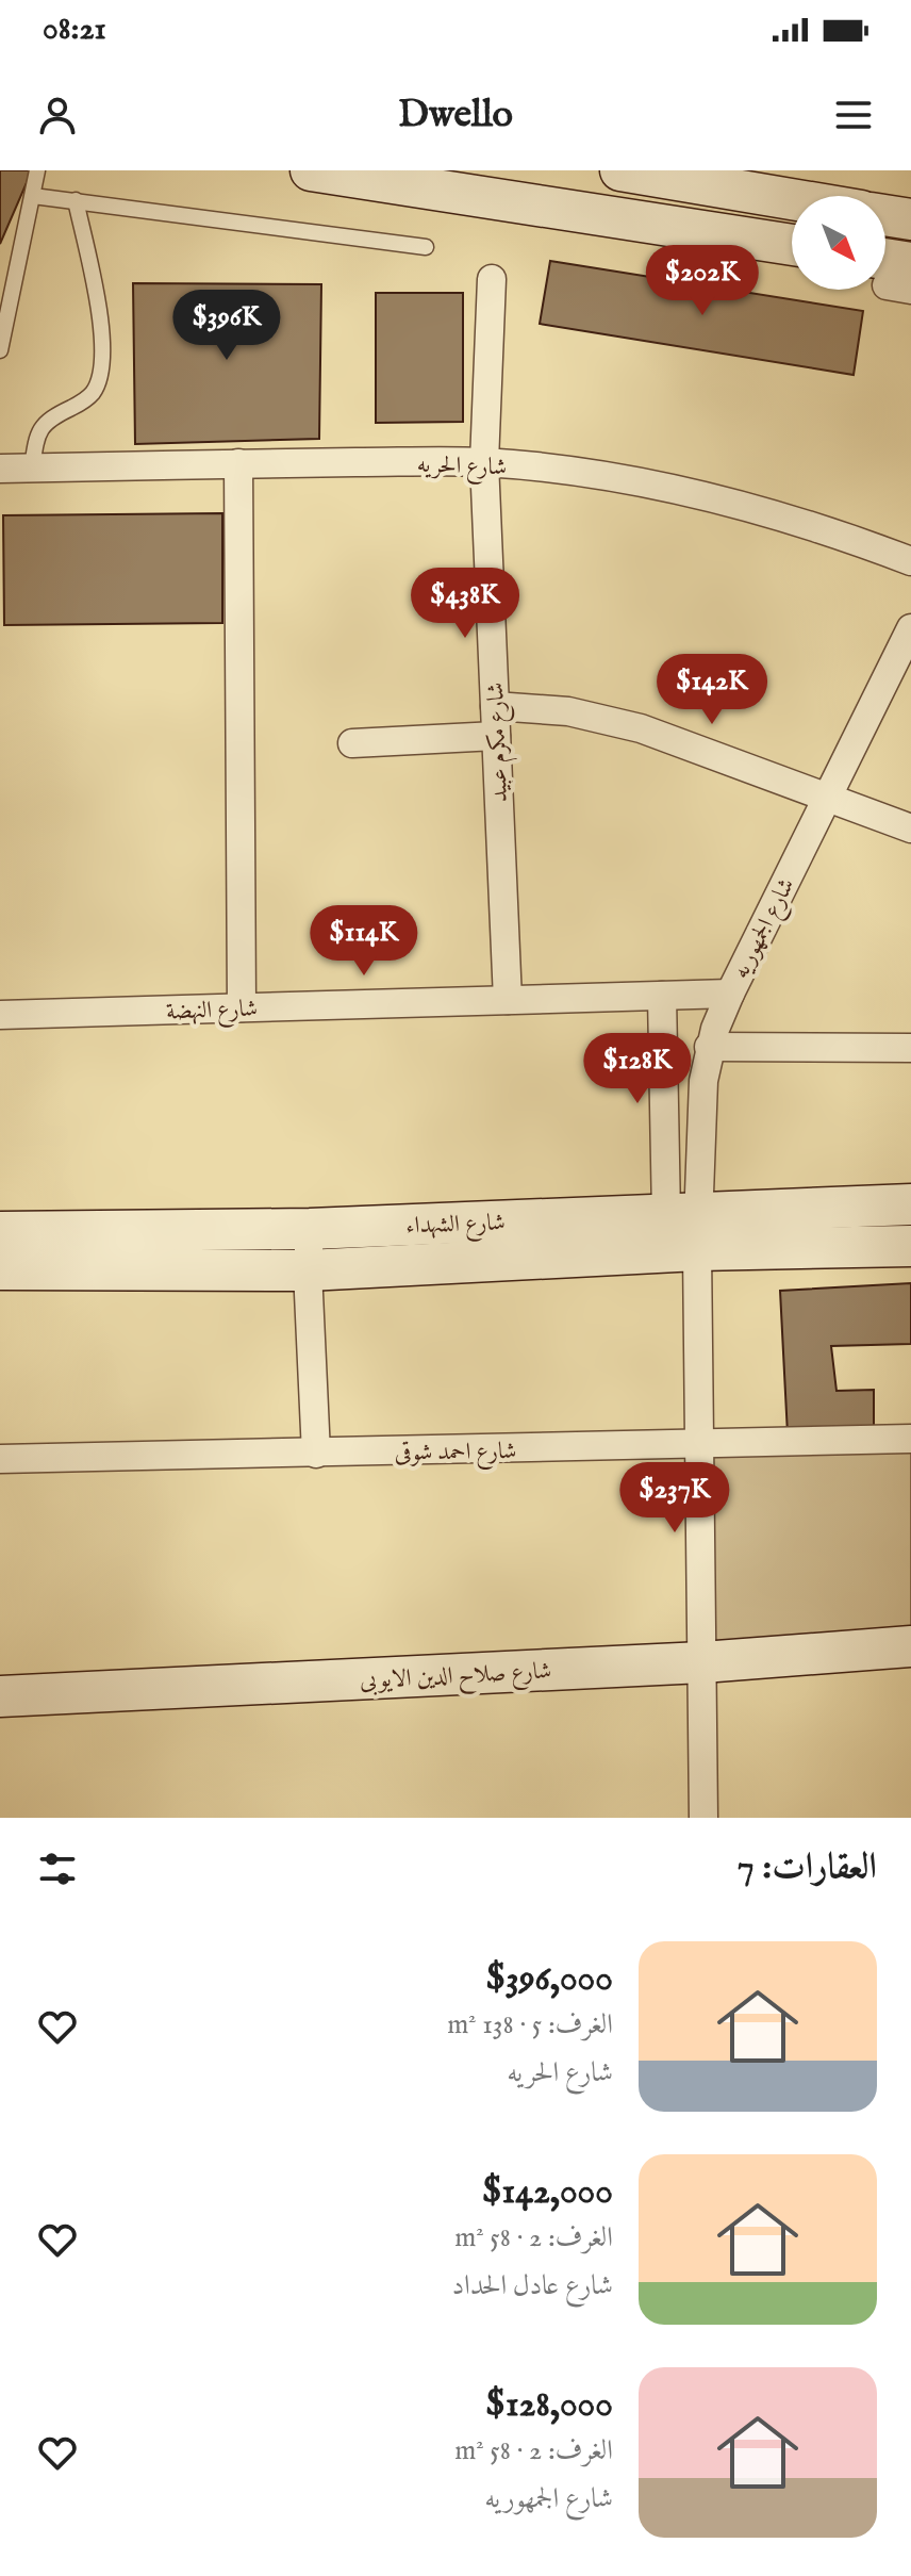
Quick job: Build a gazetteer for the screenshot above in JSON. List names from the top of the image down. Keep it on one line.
{"streets":{"street":["شارع الحريه","شارع مكرم عبيد","شارع الجمهوريه","شارع النهضة","شارع الشهداء","شارع احمد شوقى","شارع صلاح الدين الايوبى"]},"crossings":[["شارع الحريه","شارع مكرم عبيد"],["شارع مكرم عبيد","شارع النهضة"],["شارع الجمهوريه","شارع النهضة"],["شارع الجمهوريه","شارع الشهداء"]],"north":"bottom right","page":{"status":"08:21","header":"Dwello","price":["$202K","$396K","$438K","$142K","$114K","$128K","$237K"],"heading":"العقارات: 7","list":[{"name":"$396,000","note":"الغرف: 5 · 138 m² · شارع الحريه"},{"name":"$142,000","note":"الغرف: 2 · 58 m² · شارع عادل الحداد"},{"name":"$128,000","note":"الغرف: 2 · 58 m² · شارع الجمهوريه"}]}}
